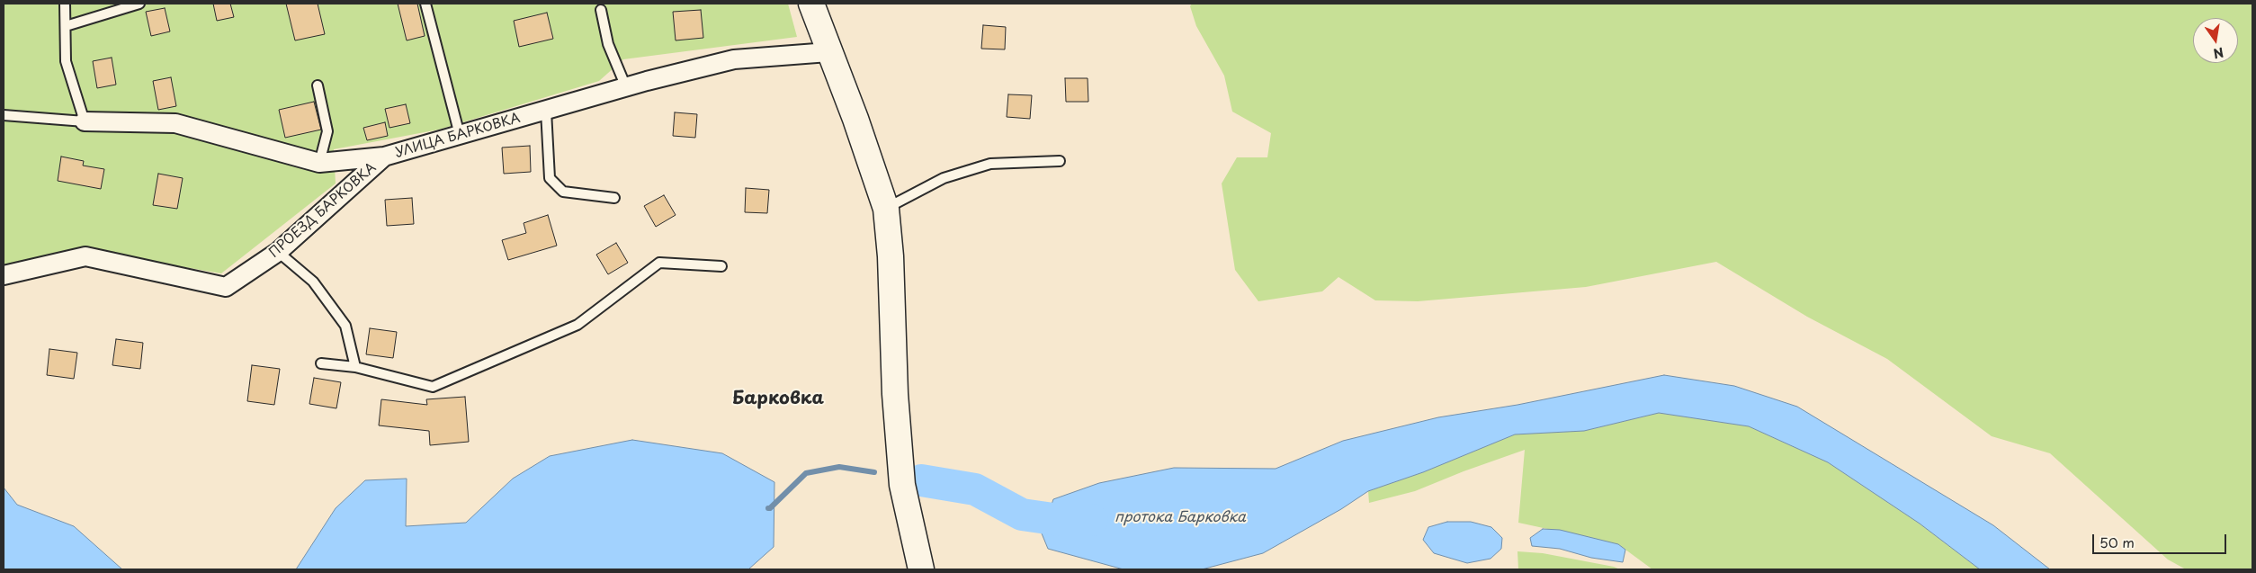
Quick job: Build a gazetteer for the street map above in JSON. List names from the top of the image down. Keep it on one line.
{"streets":{"street":["УЛИЦА БАРКОВКА","ПРОЕЗД БАРКОВКА"]},"crossings":[["УЛИЦА БАРКОВКА","ПРОЕЗД БАРКОВКА"]],"districts":["Барковка"],"water":["протока Барковка"],"scale_bar":"50 m","north":"bottom"}
